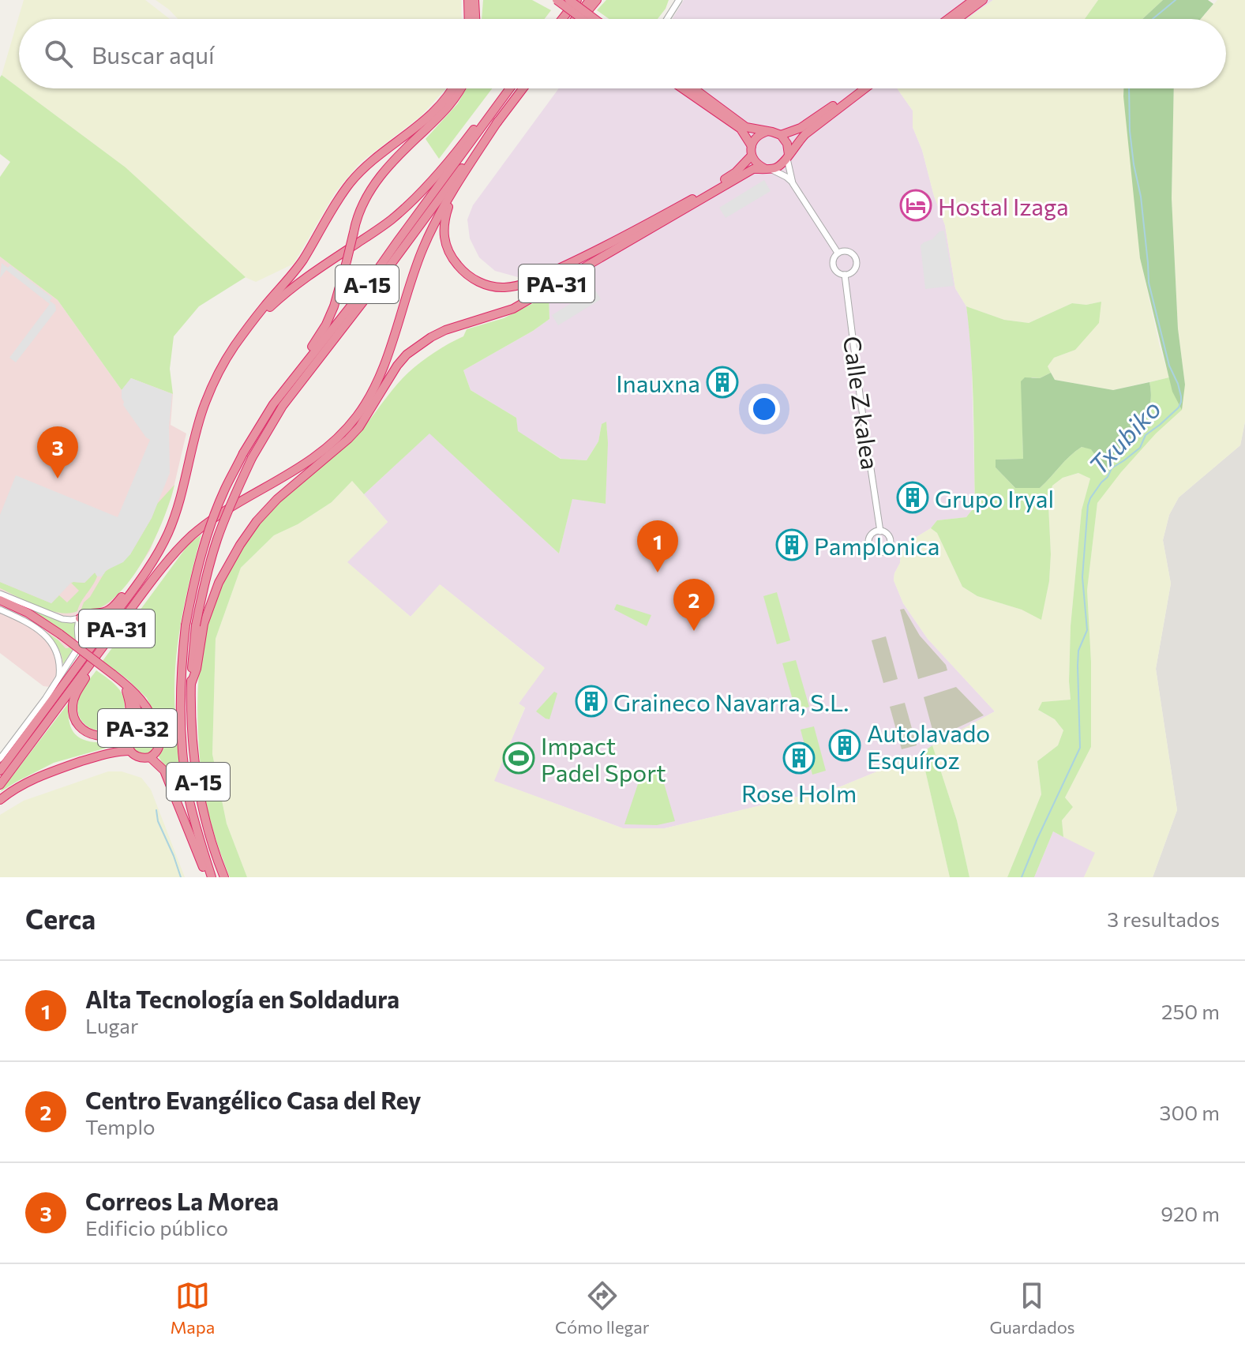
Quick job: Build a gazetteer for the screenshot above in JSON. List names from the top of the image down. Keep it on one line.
{"streets":{"highway":["PA-31","A-15","PA-32"],"street":["Calle Z kalea"]},"water":["Txubiko"],"places":{"hotel":["Hostal Izaga"],"building":["Inauxna","Grupo Iryal","Pamplonica","Graineco Navarra, S.L.","Autolavado Esquíroz","Rose Holm"],"sports":["Impact Padel Sport"]},"page":{"search":"Buscar aquí","pins":["3","1","2"],"heading":["Cerca","3 resultados"],"list":[{"mark":"1","name":"Alta Tecnología en Soldadura","note":"Lugar","value":"250 m"},{"mark":"2","name":"Centro Evangélico Casa del Rey","note":"Templo","value":"300 m"},{"mark":"3","name":"Correos La Morea","note":"Edificio público","value":"920 m"}],"nav":["Mapa","Cómo llegar","Guardados"]}}
